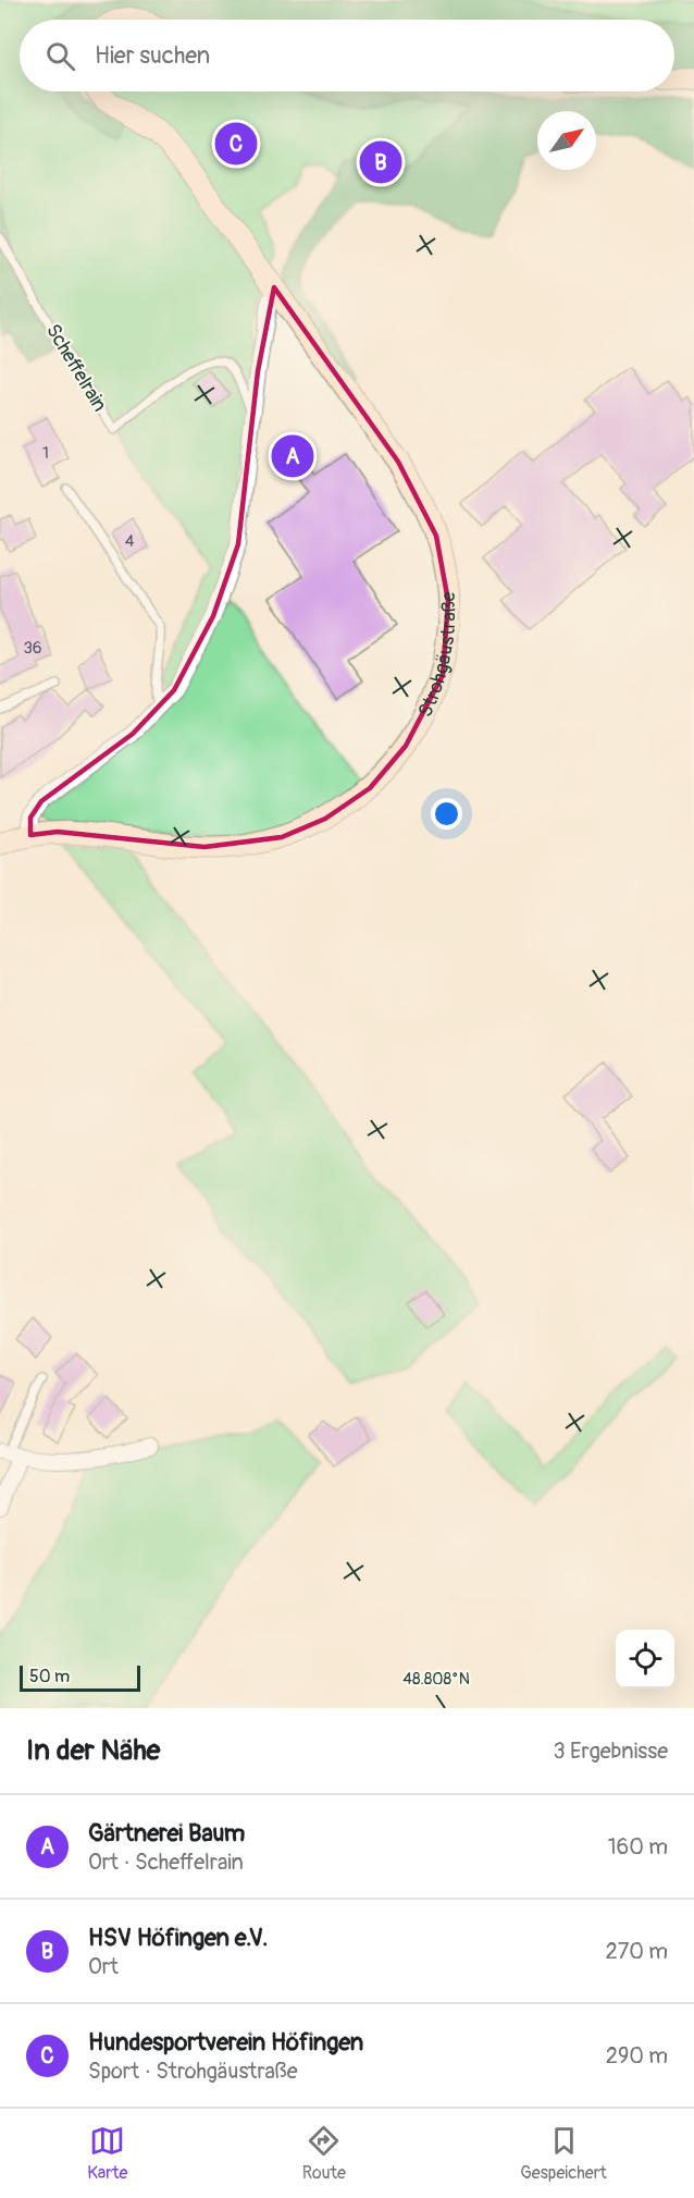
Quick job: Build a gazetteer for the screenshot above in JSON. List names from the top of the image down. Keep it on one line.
{"streets":{"main road":["Strohgäustraße"],"lane":["Scheffelrain"]},"house_numbers":["1","4","36"],"scale_bar":"50 m","north":"top right","page":{"search":"Hier suchen","pins":["C","B","A"],"scale":"50 m","heading":["In der Nähe","3 Ergebnisse"],"list":[{"mark":"A","name":"Gärtnerei Baum","note":"Ort · Scheffelrain","value":"160 m"},{"mark":"B","name":"HSV Höfingen e.V.","note":"Ort","value":"270 m"},{"mark":"C","name":"Hundesportverein Höfingen","note":"Sport · Strohgäustraße","value":"290 m"}],"nav":["Karte","Route","Gespeichert"]},"coordinates":["48.808°N"]}
